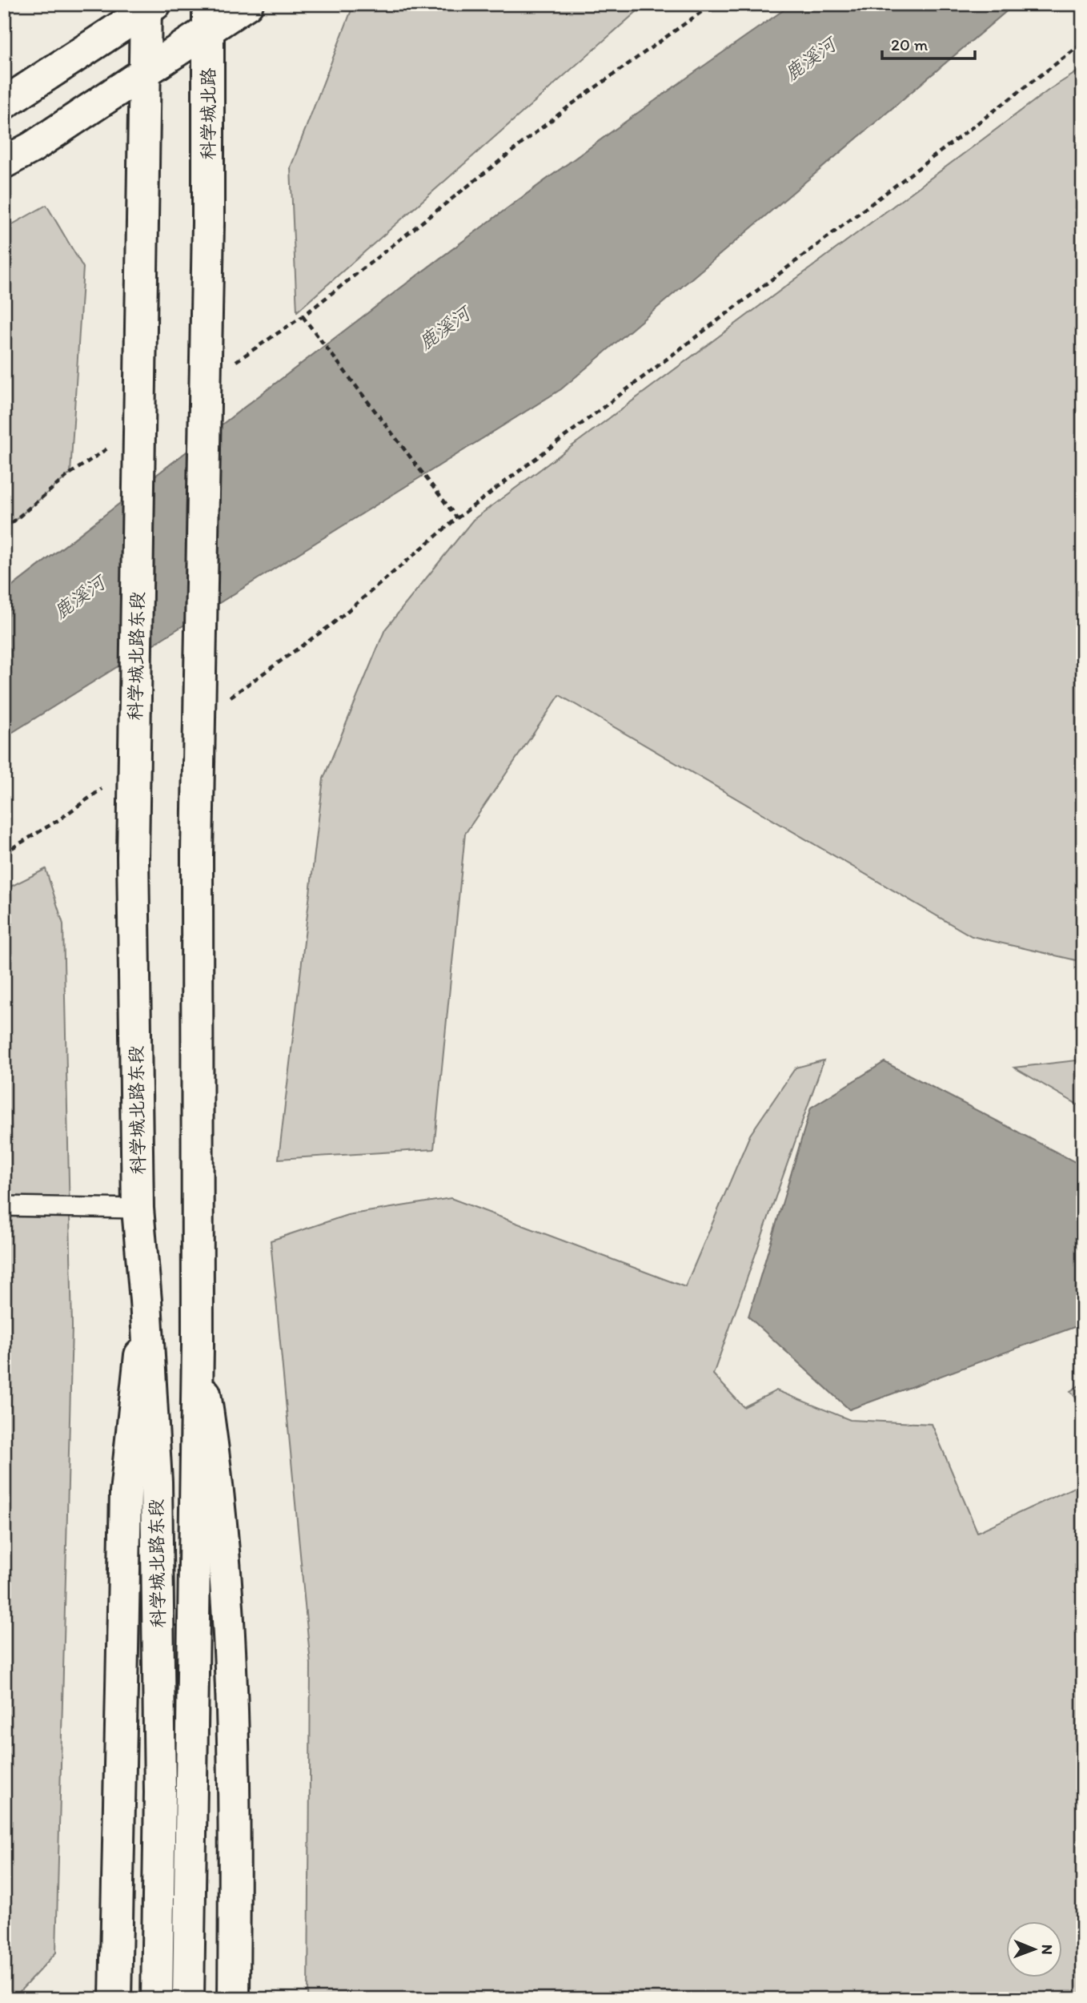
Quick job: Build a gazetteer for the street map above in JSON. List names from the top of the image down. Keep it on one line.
{"streets":{"main road":["科学城北路","科学城北路东段"]},"crossings":[["科学城北路","科学城北路东段"]],"water":["鹿溪河"],"scale_bar":"20 m","north":"right"}
